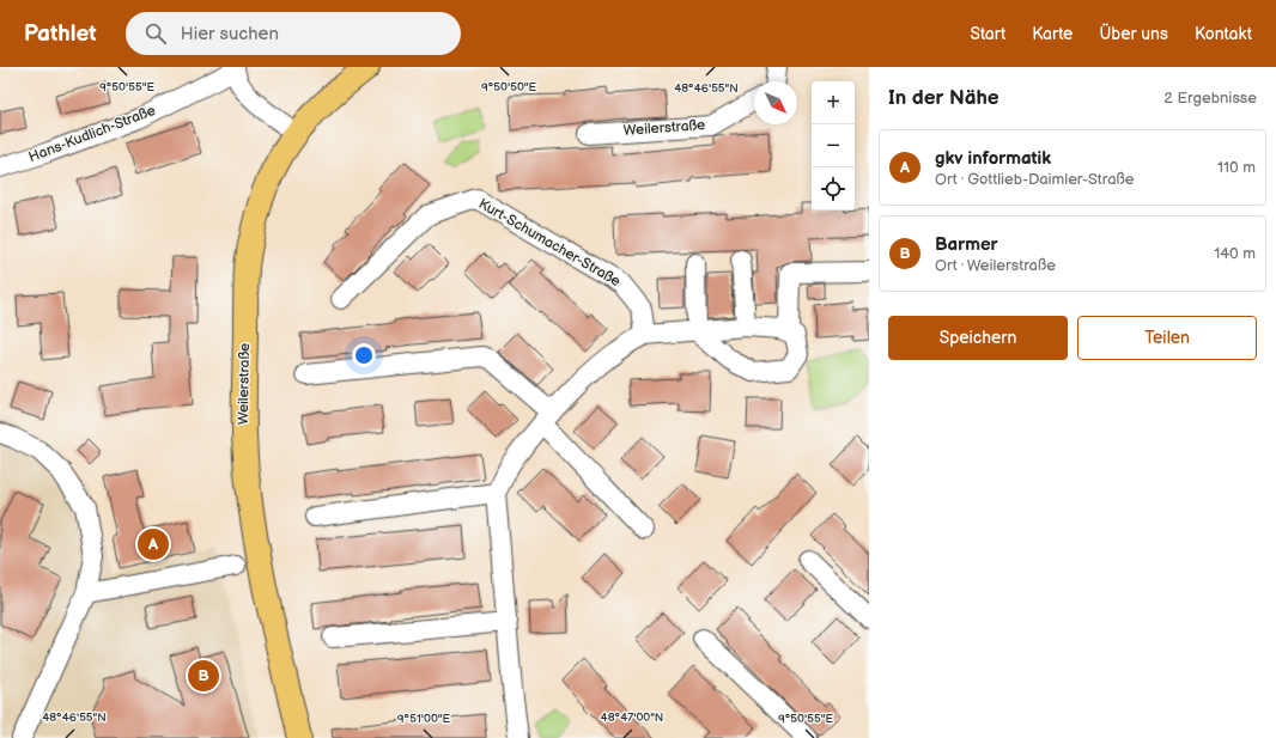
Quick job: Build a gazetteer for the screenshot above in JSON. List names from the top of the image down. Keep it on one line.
{"streets":{"main road":["Weilerstraße"],"street":["Hans-Kudlich-Straße","Kurt-Schumacher-Straße"]},"north":"bottom right","page":{"header":"Pathlet","search":"Hier suchen","nav":["Start","Karte","Über uns","Kontakt"],"heading":["In der Nähe","2 Ergebnisse"],"map_buttons":["+","−"],"list":[{"mark":"A","name":"gkv informatik","note":"Ort · Gottlieb-Daimler-Straße","value":"110 m"},{"mark":"B","name":"Barmer","note":"Ort · Weilerstraße","value":"140 m"}],"buttons":["Speichern","Teilen"],"pins":["A","B"]},"coordinates":["9°50'55\"E","9°50'50\"E","48°46'55\"N","48°47'00\"N","9°51'00\"E"]}
